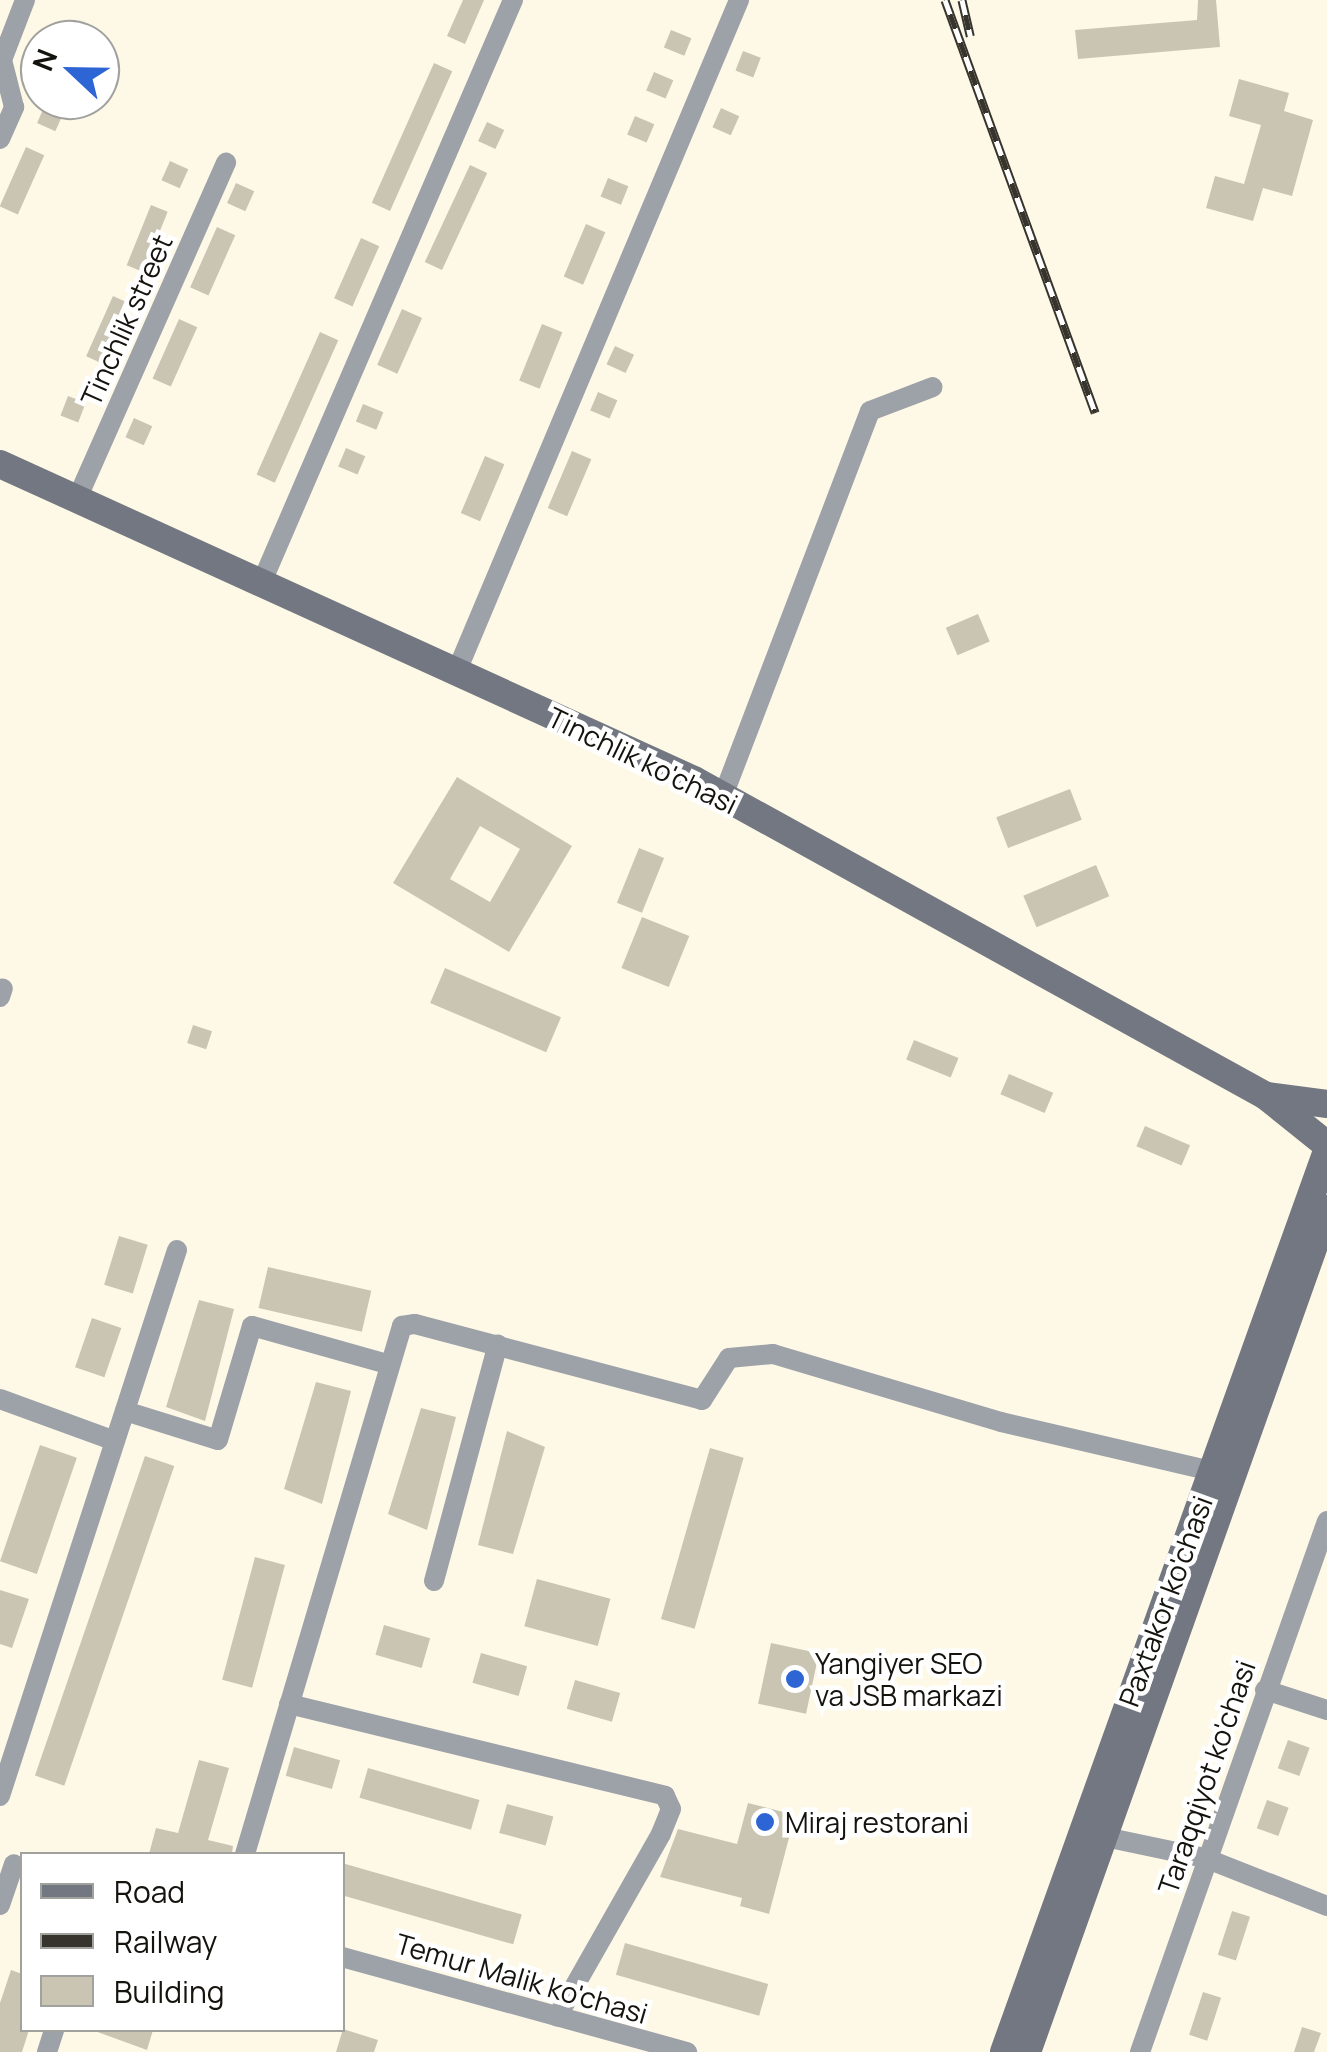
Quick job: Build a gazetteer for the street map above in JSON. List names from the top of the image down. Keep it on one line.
{"streets":{"main road":["Tinchlik ko'chasi","Paxtakor ko'chasi"],"street":["Tinchlik street","Taraqqiyot ko'chasi","Temur Malik ko'chasi"]},"crossings":[["Tinchlik street","Tinchlik ko'chasi"],["Tinchlik ko'chasi","Paxtakor ko'chasi"]],"places":["Yangiyer SEO va JSB markazi","Miraj restorani"],"legend":["Road","Railway","Building"],"north":"left"}
